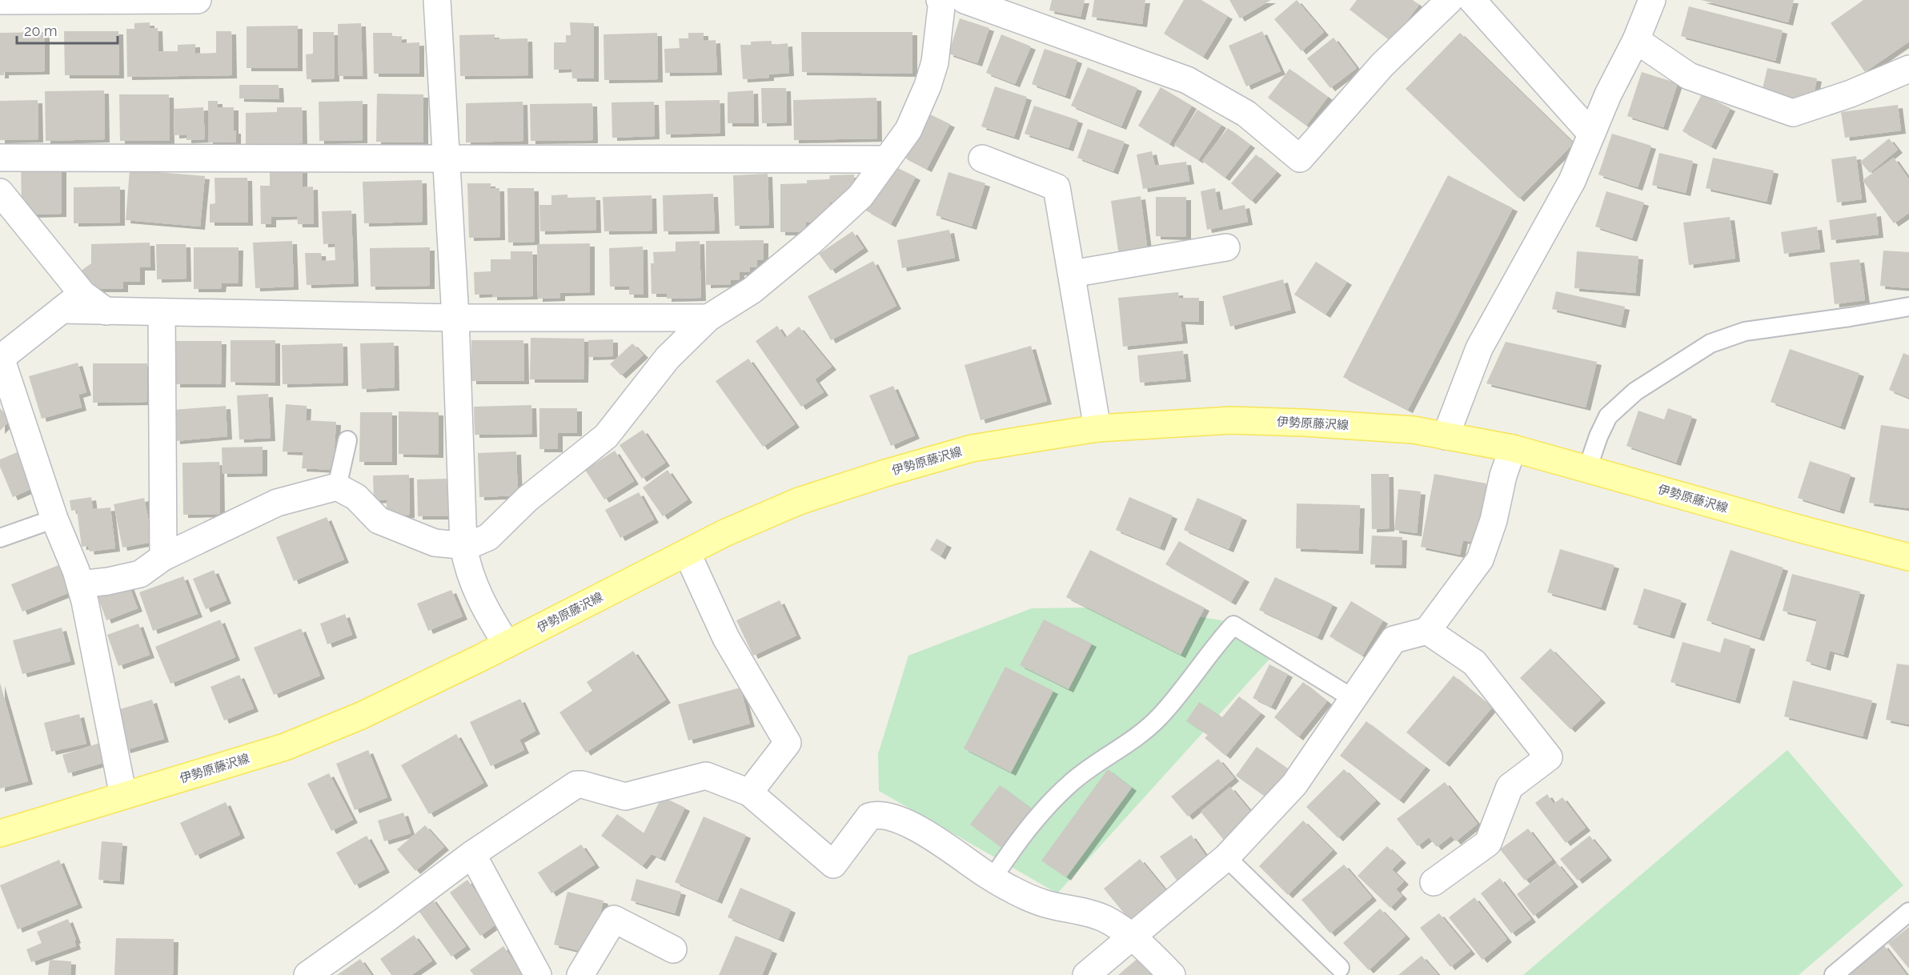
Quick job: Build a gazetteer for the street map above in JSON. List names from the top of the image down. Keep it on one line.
{"streets":{"main road":["伊勢原藤沢線"]},"scale_bar":"20 m"}
